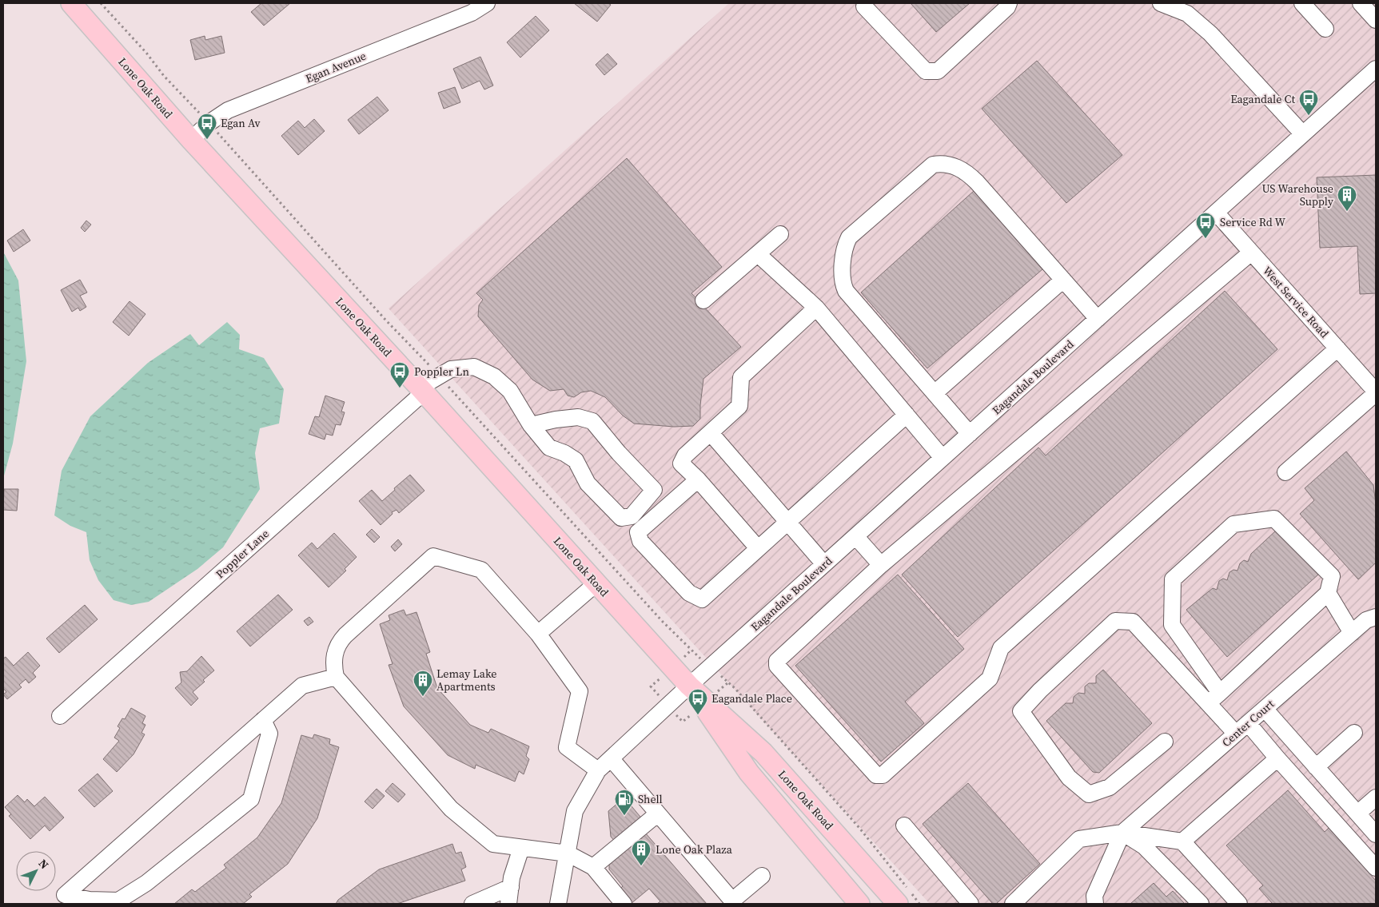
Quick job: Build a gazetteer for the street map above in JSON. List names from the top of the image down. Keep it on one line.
{"streets":{"main road":["Lone Oak Road"],"street":["Egan Avenue","West Service Road","Eagandale Boulevard","Poppler Lane","Center Court"]},"crossings":[["Egan Avenue","Lone Oak Road"],["Lone Oak Road","Eagandale Boulevard"],["Lone Oak Road","Poppler Lane"],["West Service Road","Eagandale Boulevard"]],"places":{"bus stop":["Eagandale Ct","Egan Av","Service Rd W","Poppler Ln","Eagandale Place"],"building":["US Warehouse Supply","Lemay Lake Apartments","Lone Oak Plaza"],"fuel station":["Shell"]},"north":"top right"}
